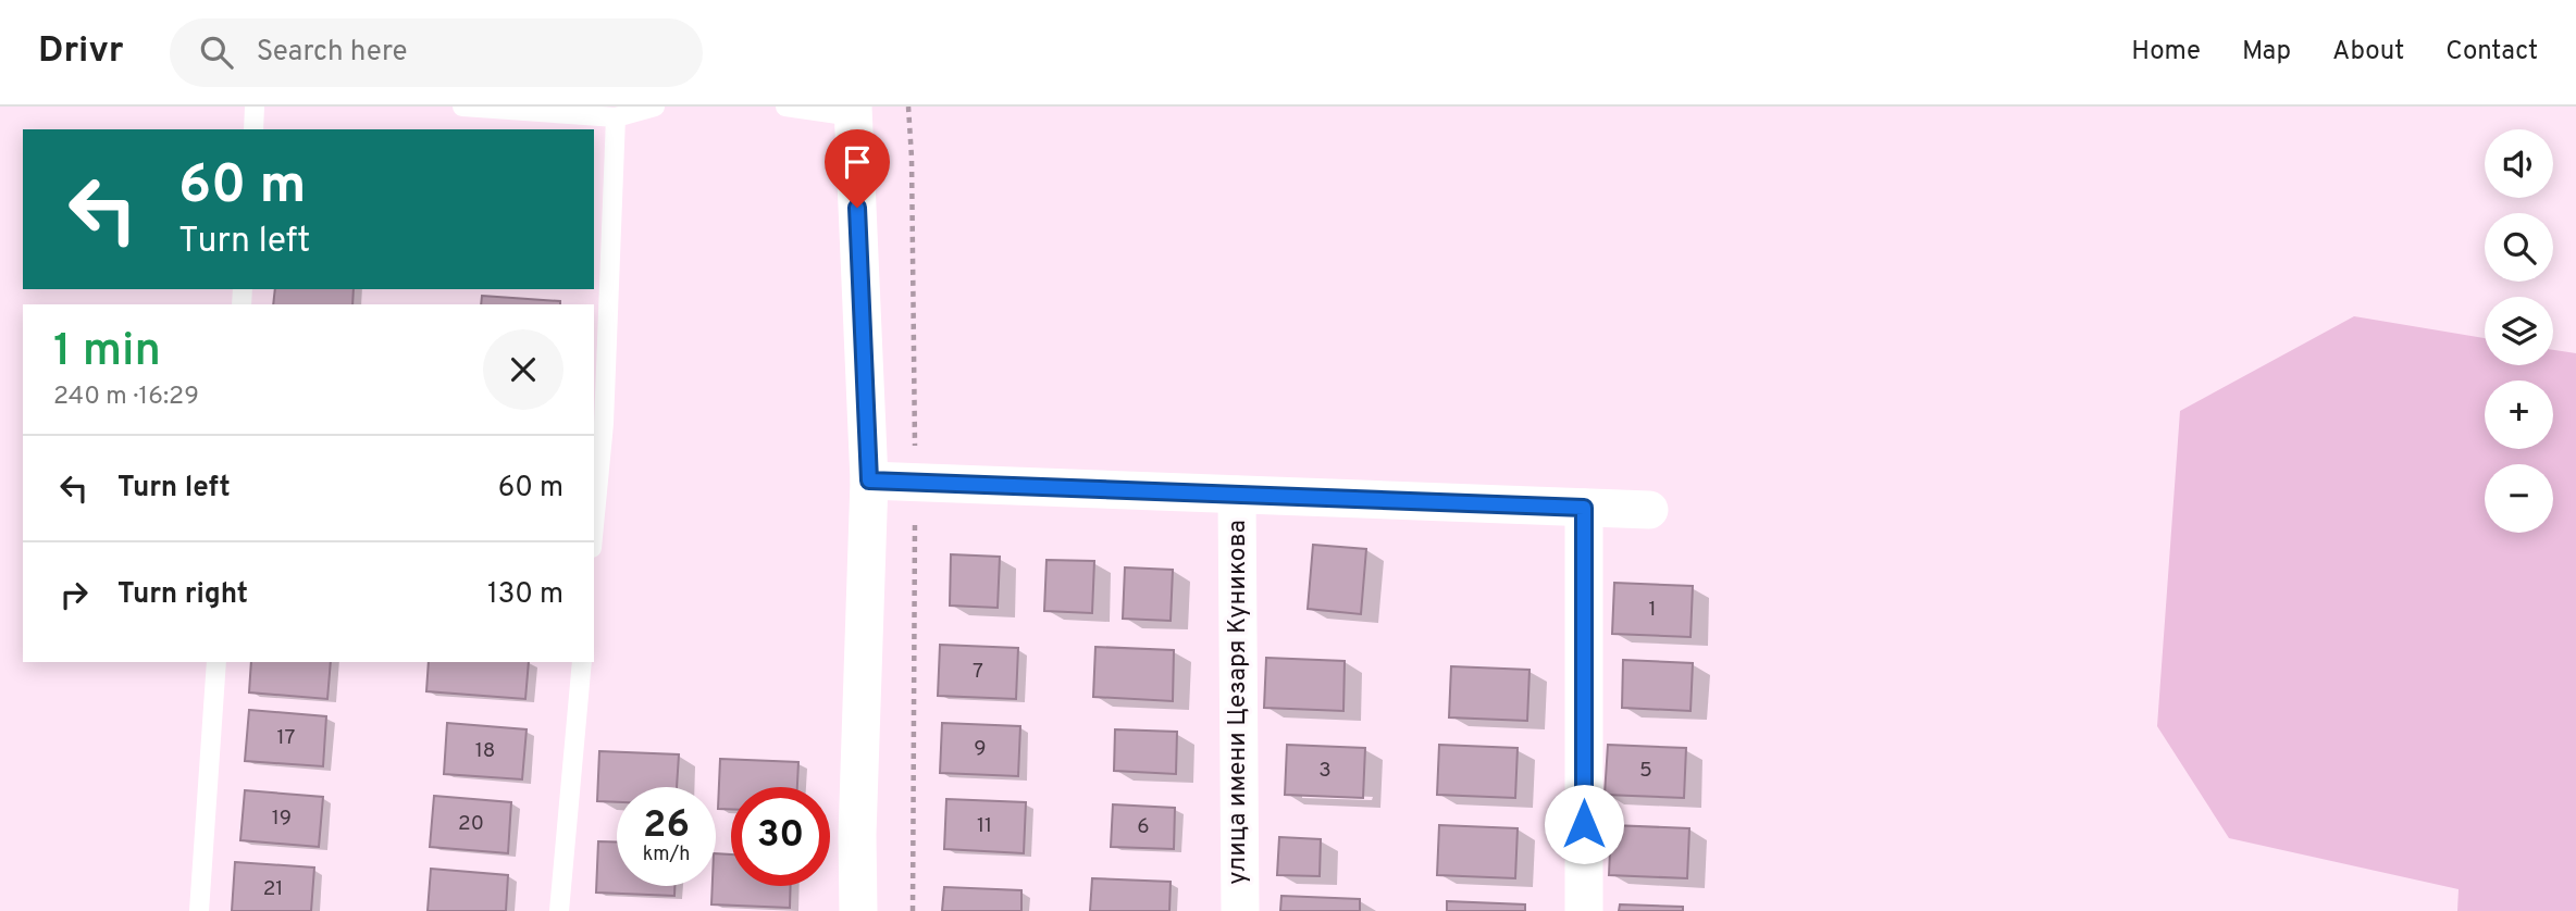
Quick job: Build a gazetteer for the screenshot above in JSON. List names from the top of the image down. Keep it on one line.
{"streets":{"street":["улица имени Цезаря Куникова"]},"house_numbers":["1","7","17","9","18","3","5","19","20","11","6","21"],"page":{"header":"Drivr","search":"Search here","nav":["Home","Map","About","Contact"],"map_buttons":["+","−"],"turn":["60 m","Turn left"],"heading":["1 min","240 m · 16:29"],"list":[{"name":"Turn left","value":"60 m"},{"name":"Turn right","value":"130 m"}],"speed":"26 km/h","limit":"30"}}
